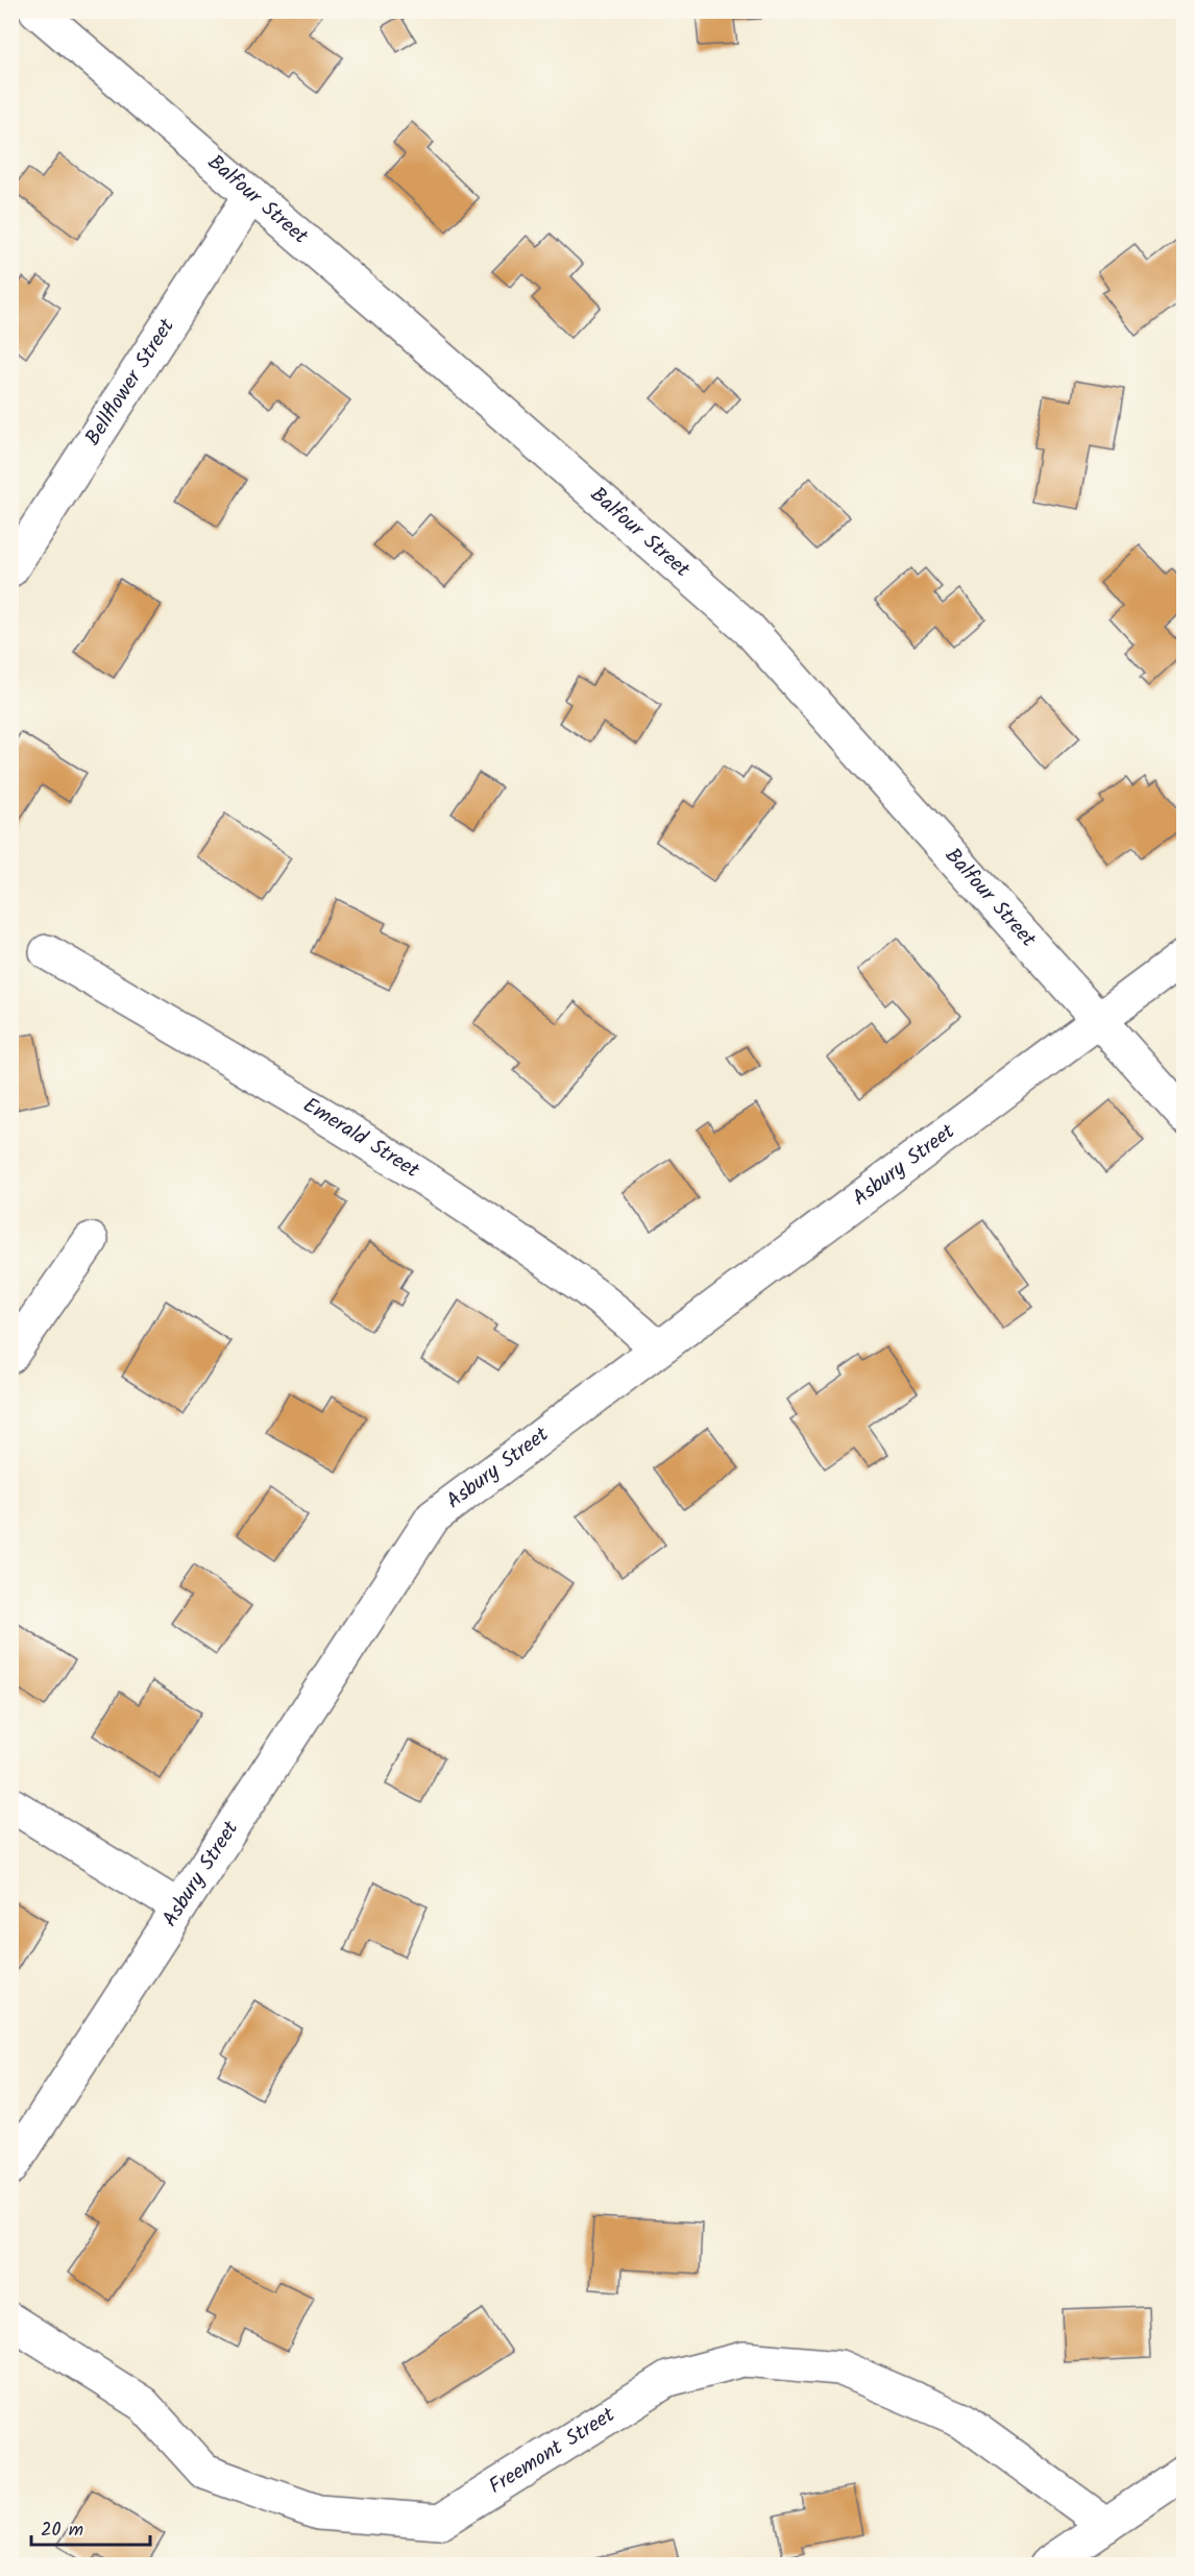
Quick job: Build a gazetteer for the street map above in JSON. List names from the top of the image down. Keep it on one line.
{"streets":{"street":["Balfour Street","Bellflower Street","Emerald Street","Asbury Street","Freemont Street"]},"crossings":[["Balfour Street","Bellflower Street"],["Balfour Street","Asbury Street"],["Emerald Street","Asbury Street"]],"scale_bar":"20 m"}
